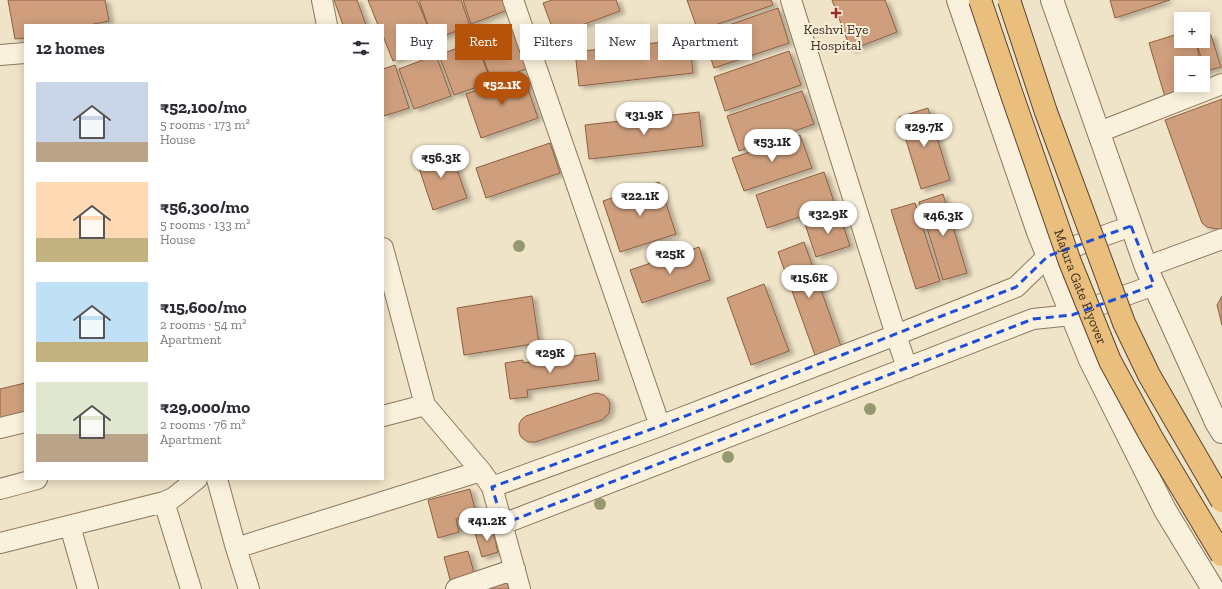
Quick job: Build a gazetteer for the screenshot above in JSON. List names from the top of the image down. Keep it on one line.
{"streets":{"highway":["Majura Gate Flyover"]},"places":{"health":["Keshvi Eye Hospital"]},"page":{"map_buttons":["+","−"],"chip":["Buy","Rent","Filters","New","Apartment"],"heading":"12 homes","price":["₹52.1K","₹31.9K","₹29.7K","₹53.1K","₹56.3K","₹22.1K","₹32.9K","₹46.3K","₹25K","₹15.6K","₹29K","₹41.2K"],"list":[{"name":"₹52,100/mo","note":"5 rooms · 173 m² · House"},{"name":"₹56,300/mo","note":"5 rooms · 133 m² · House"},{"name":"₹15,600/mo","note":"2 rooms · 54 m² · Apartment"},{"name":"₹29,000/mo","note":"2 rooms · 76 m² · Apartment"}]}}
